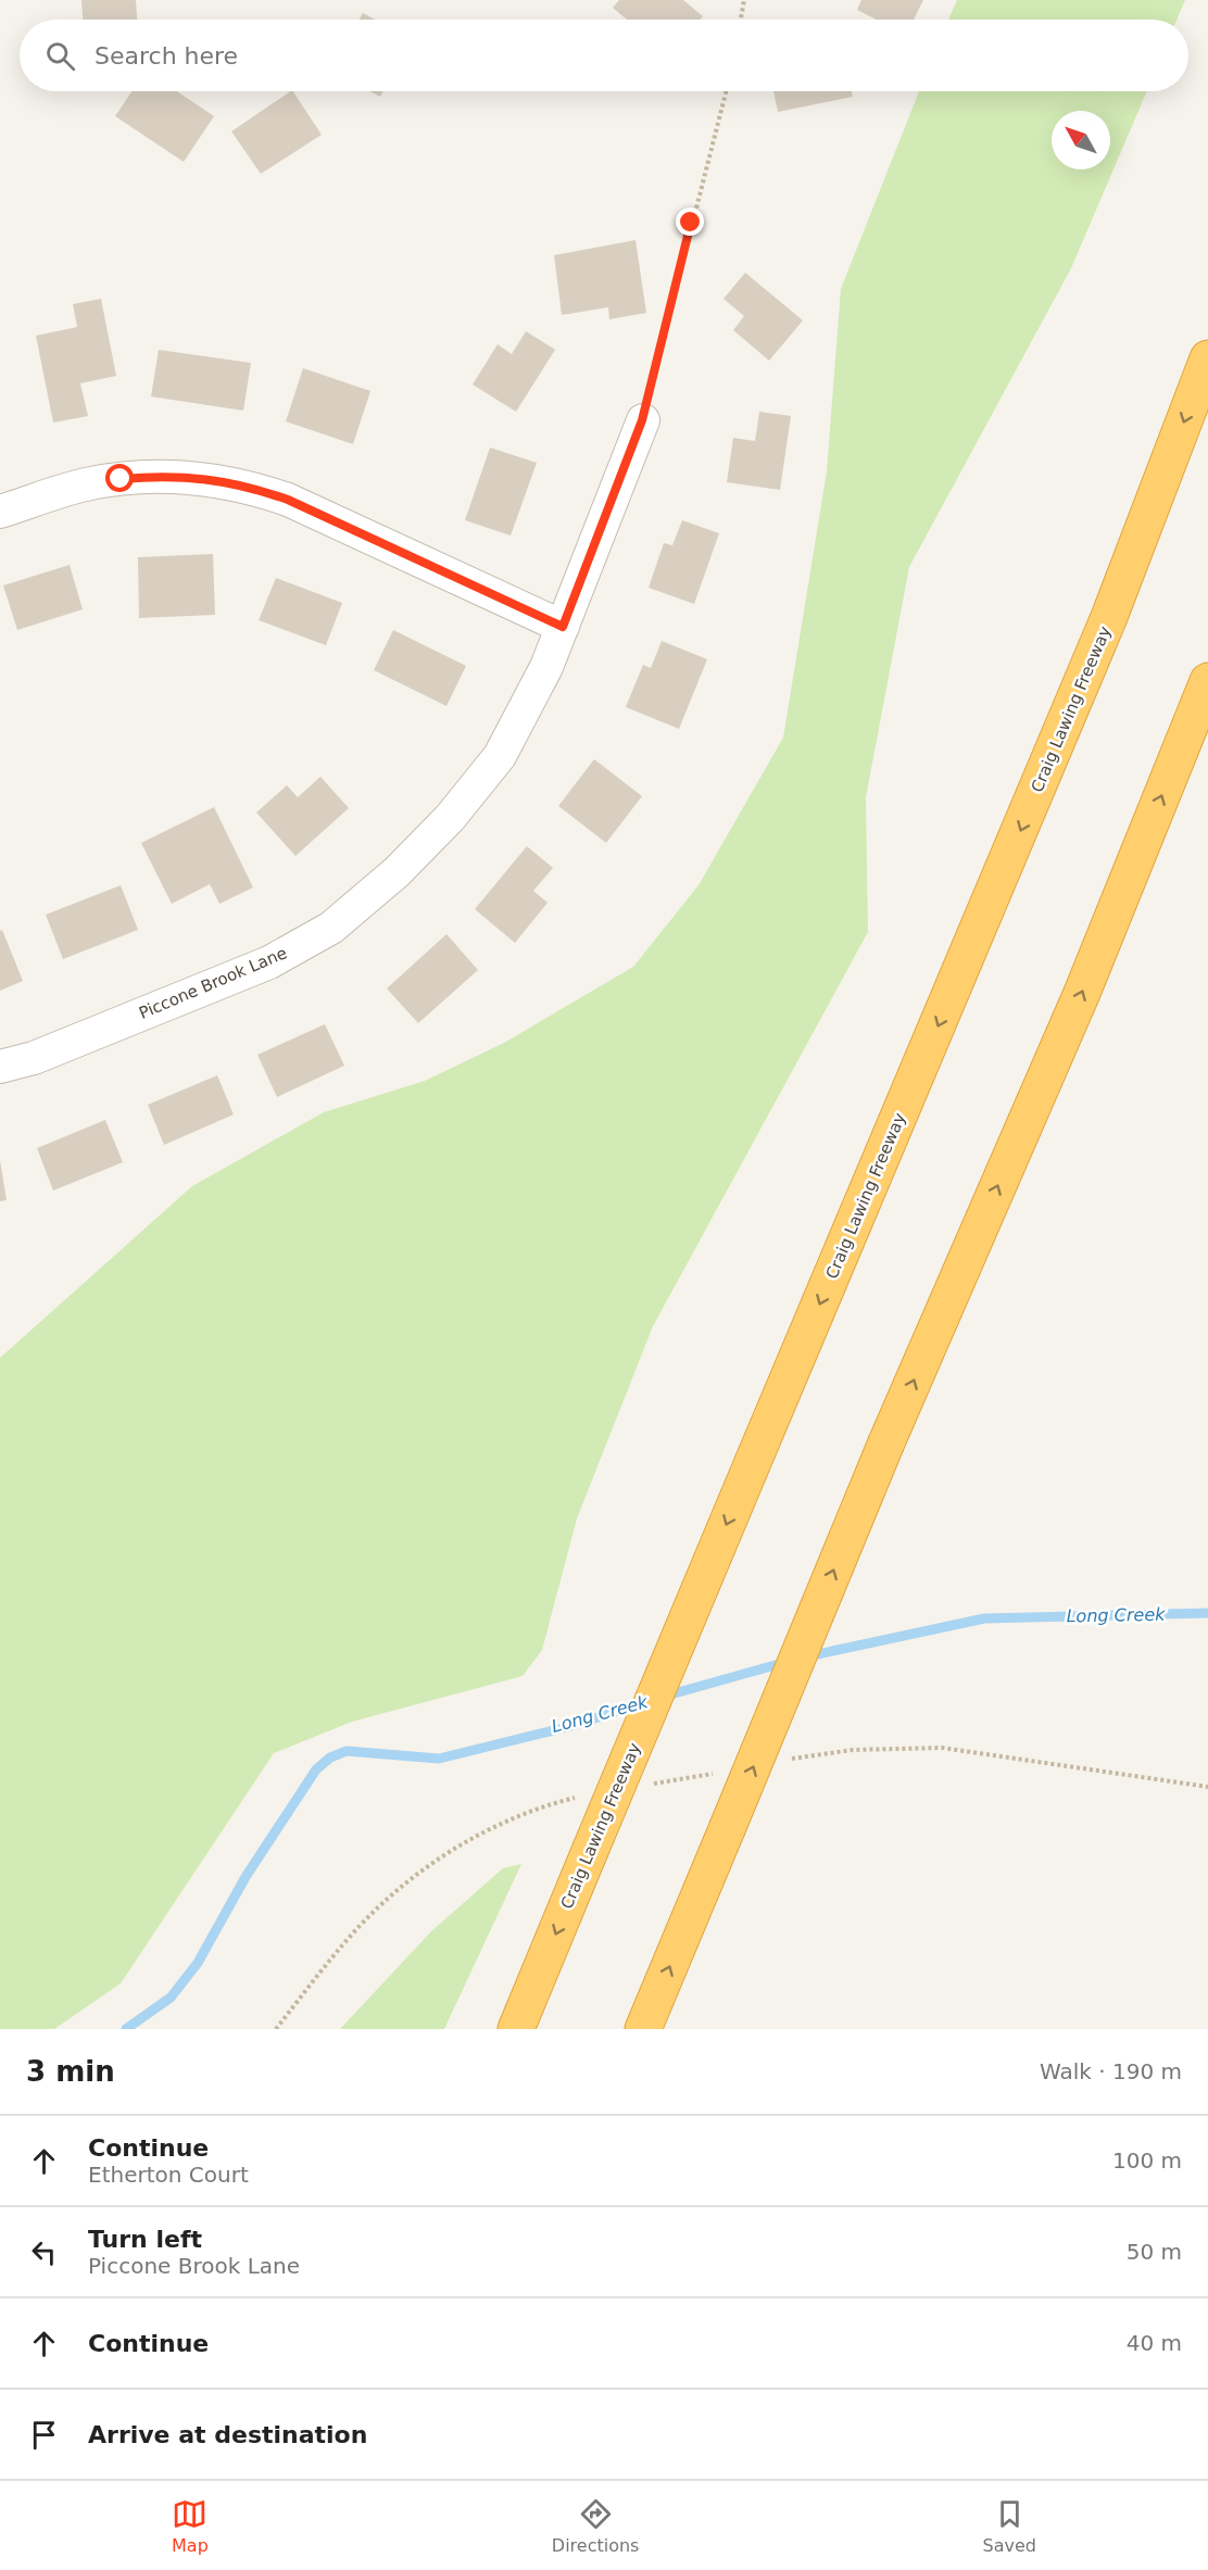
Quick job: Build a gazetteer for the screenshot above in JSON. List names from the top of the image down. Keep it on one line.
{"streets":{"highway":["Craig Lawing Freeway"],"street":["Piccone Brook Lane"]},"water":["Long Creek"],"north":"top left","page":{"search":"Search here","heading":["3 min","Walk · 190 m"],"list":[["Continue","Etherton Court","100 m"],["Turn left","Piccone Brook Lane","50 m"],["Continue","40 m"],"Arrive at destination"],"nav":["Map","Directions","Saved"]}}
